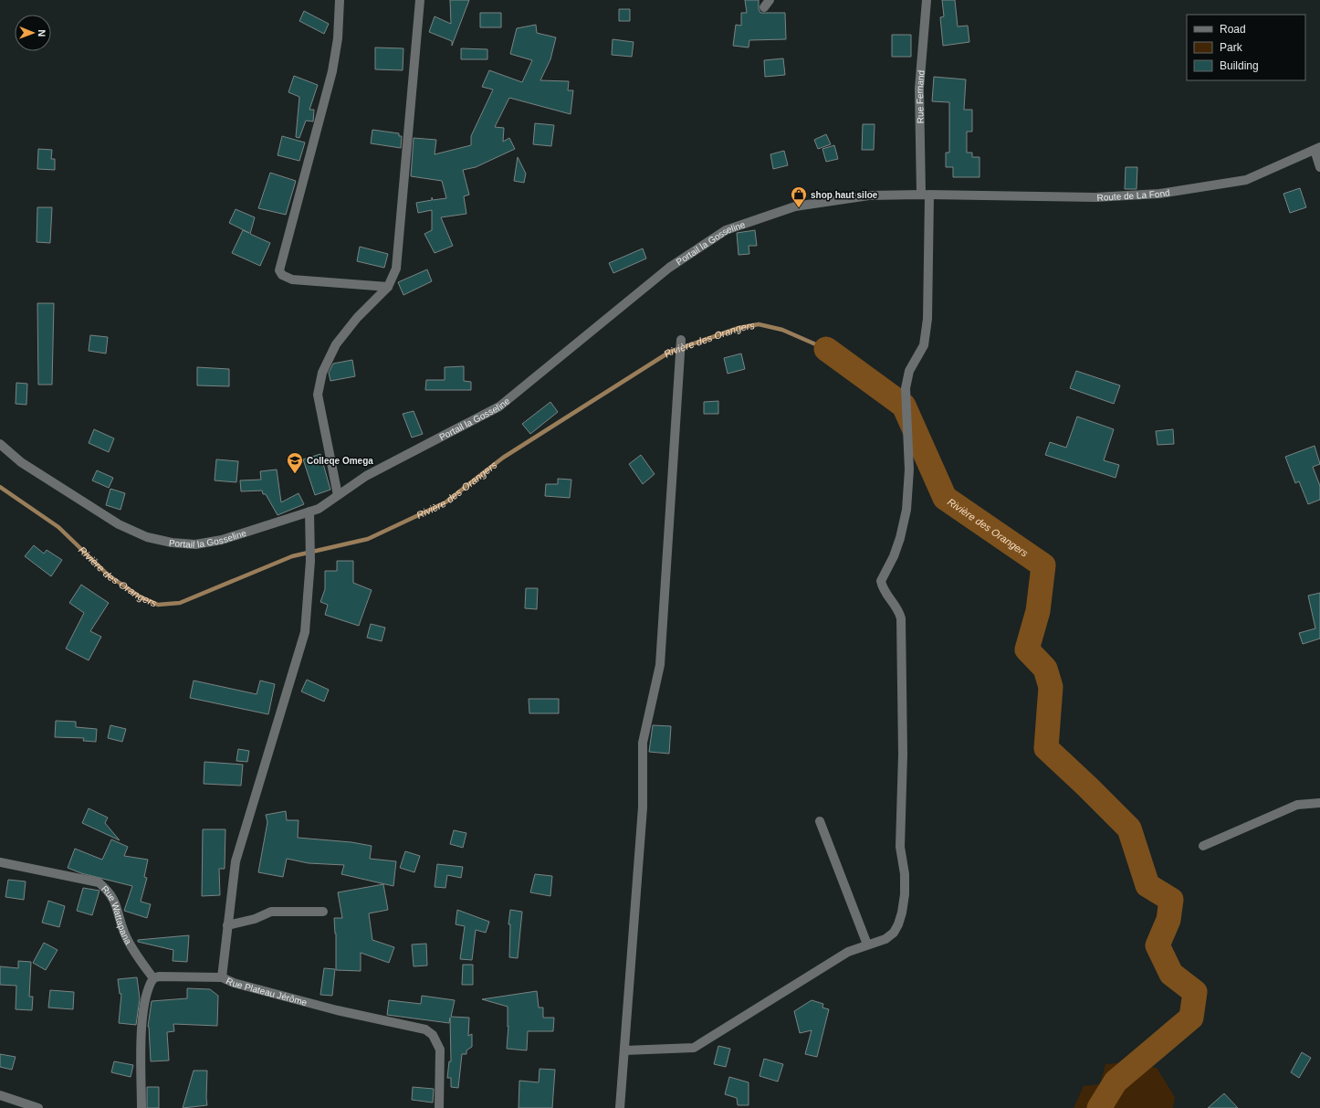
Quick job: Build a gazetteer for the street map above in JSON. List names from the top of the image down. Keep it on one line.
{"streets":{"street":["Rue Fernand","Route de La Fond","Portail la Gosseline","Rue Wattapana","Rue Plateau Jérôme"]},"crossings":[["Rue Fernand","Route de La Fond"],["Rue Fernand","Portail la Gosseline"],["Route de La Fond","Portail la Gosseline"],["Rue Wattapana","Rue Plateau Jérôme"]],"water":["Rivière des Orangers"],"places":{"shop":["shop haut siloe"],"school or university":["Colleqe Omega"]},"legend":["Road","Park","Building"],"north":"right"}
